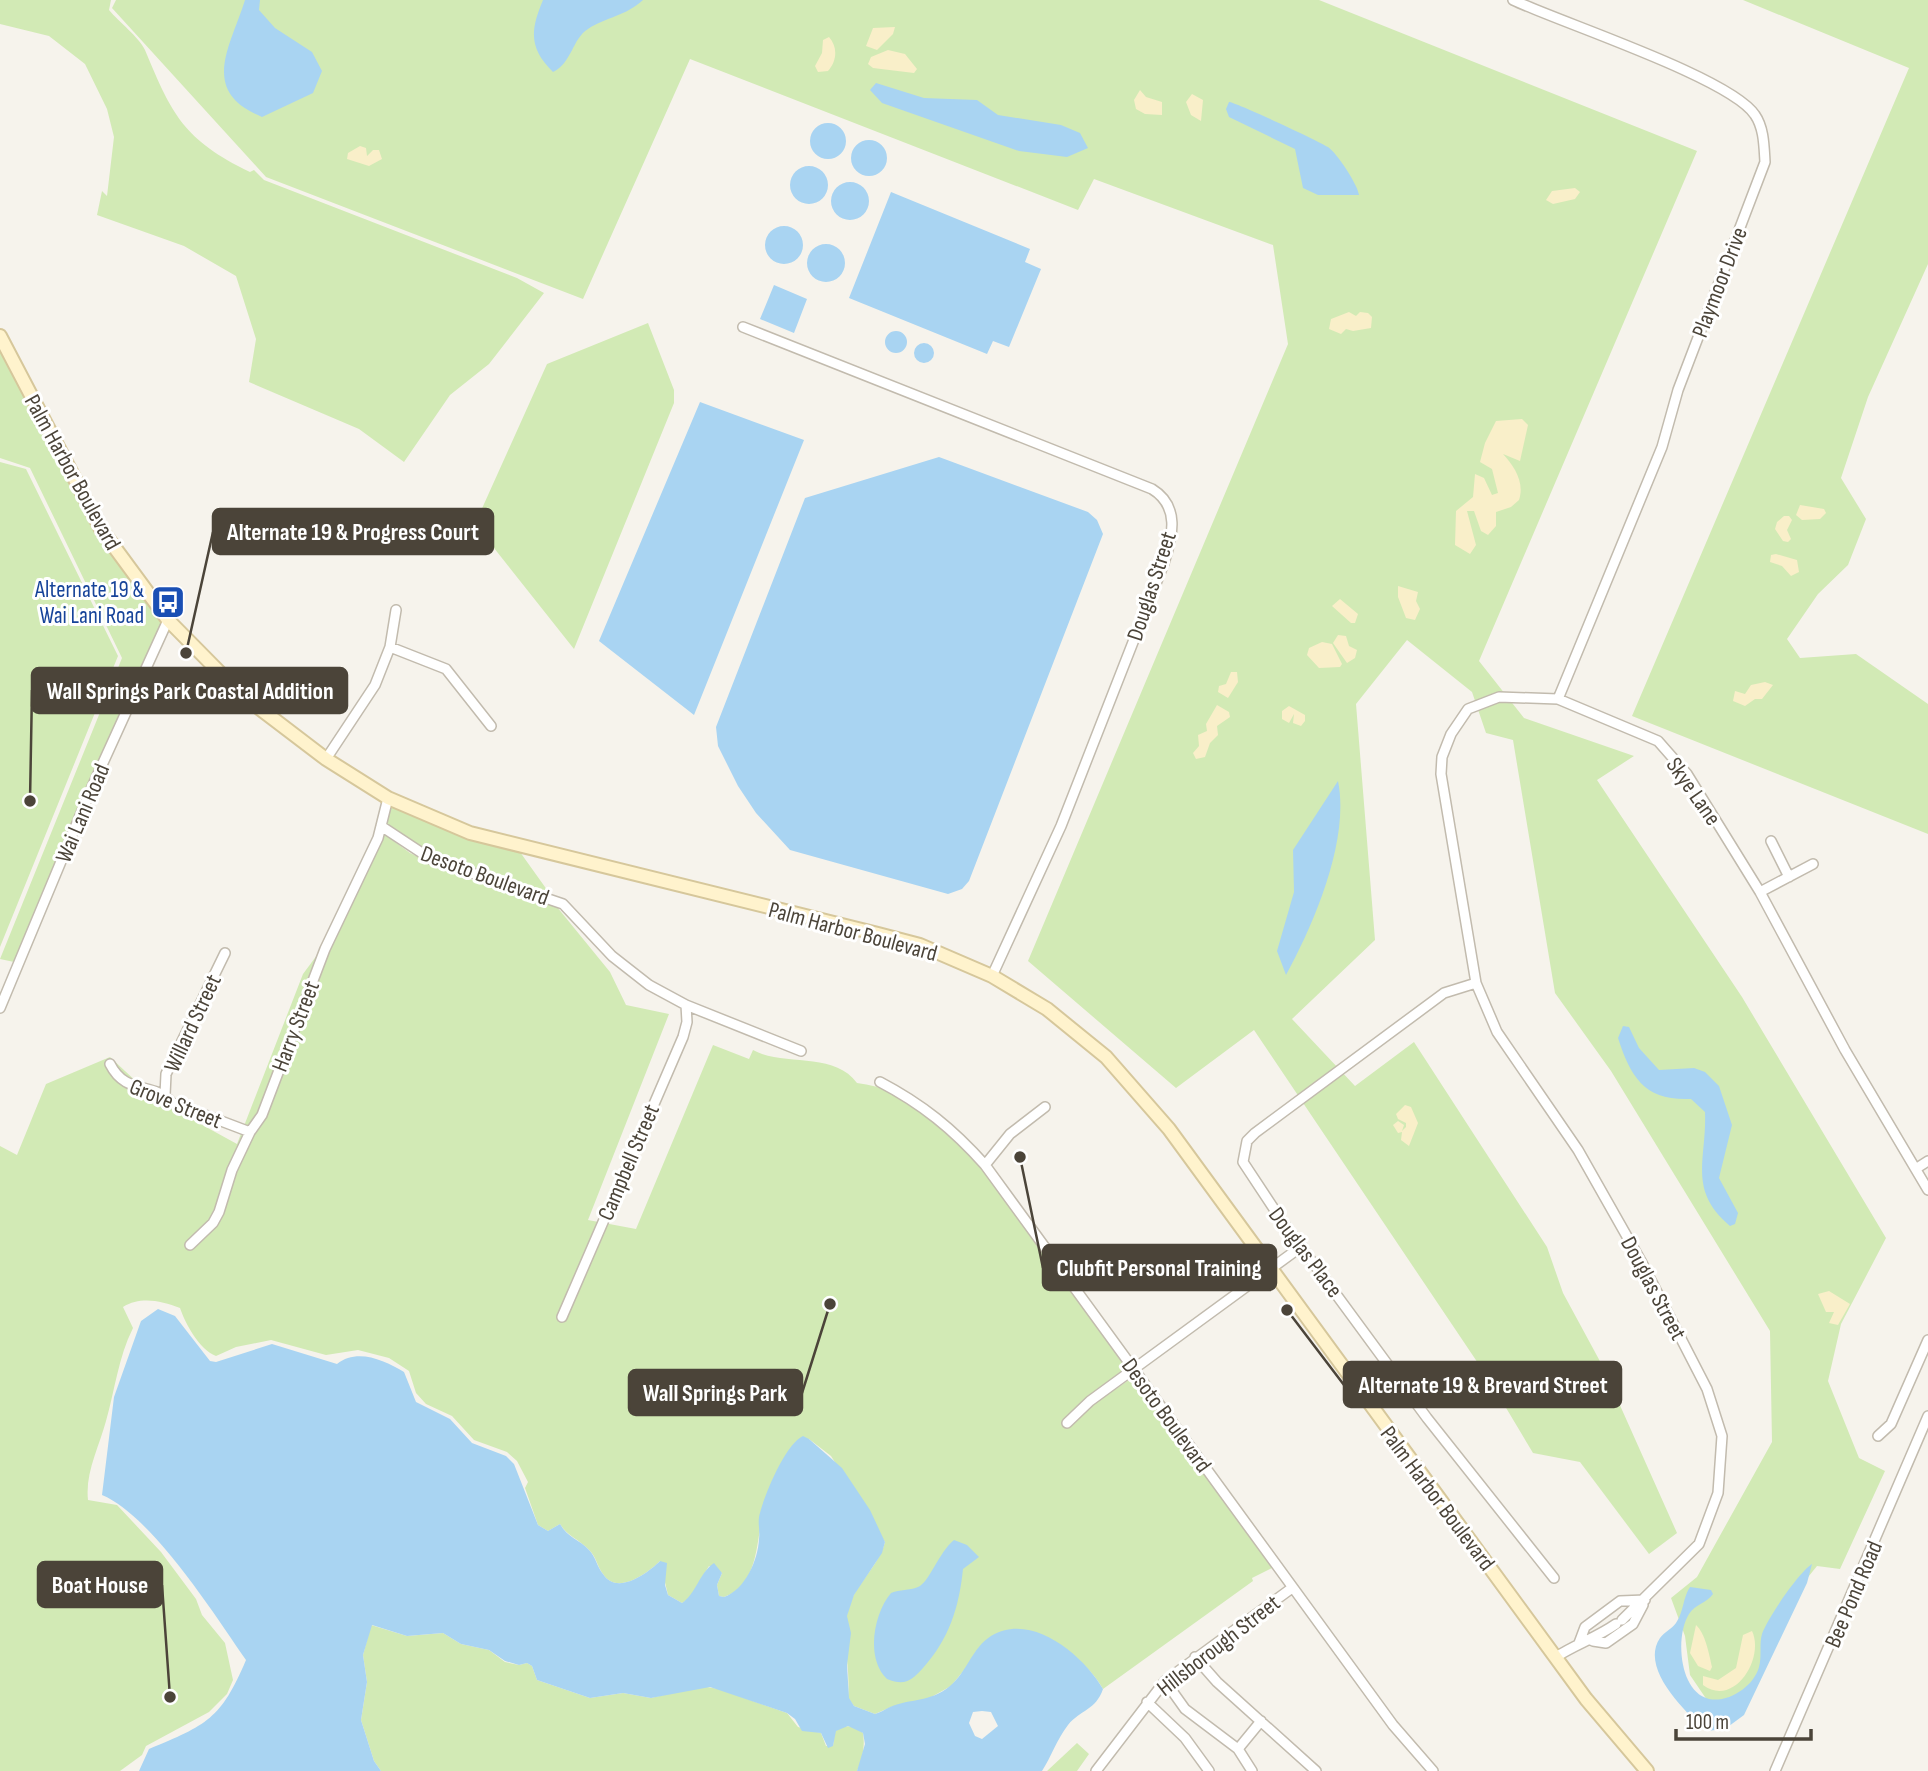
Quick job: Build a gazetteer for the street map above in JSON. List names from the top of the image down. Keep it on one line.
{"streets":{"main road":["Palm Harbor Boulevard"],"street":["Playmoor Drive","Douglas Street","Skye Lane","Wai Lani Road","Desoto Boulevard","Willard Street","Harry Street","Grove Street","Campbell Street","Douglas Place","Bee Pond Road","Hillsborough Street"]},"crossings":[["Playmoor Drive","Skye Lane"],["Palm Harbor Boulevard","Douglas Street"],["Palm Harbor Boulevard","Wai Lani Road"],["Palm Harbor Boulevard","Harry Street"],["Douglas Street","Skye Lane"],["Douglas Street","Douglas Place"],["Skye Lane","Douglas Place"],["Desoto Boulevard","Harry Street"],["Desoto Boulevard","Campbell Street"],["Desoto Boulevard","Hillsborough Street"],["Willard Street","Grove Street"],["Harry Street","Grove Street"]],"places":{"bus stop":["Alternate 19 & Wai Lani Road"],"other":["Alternate 19 & Progress Court","Wall Springs Park Coastal Addition","Clubfit Personal Training","Wall Springs Park","Alternate 19 & Brevard Street","Boat House"]},"scale_bar":"100 m"}
